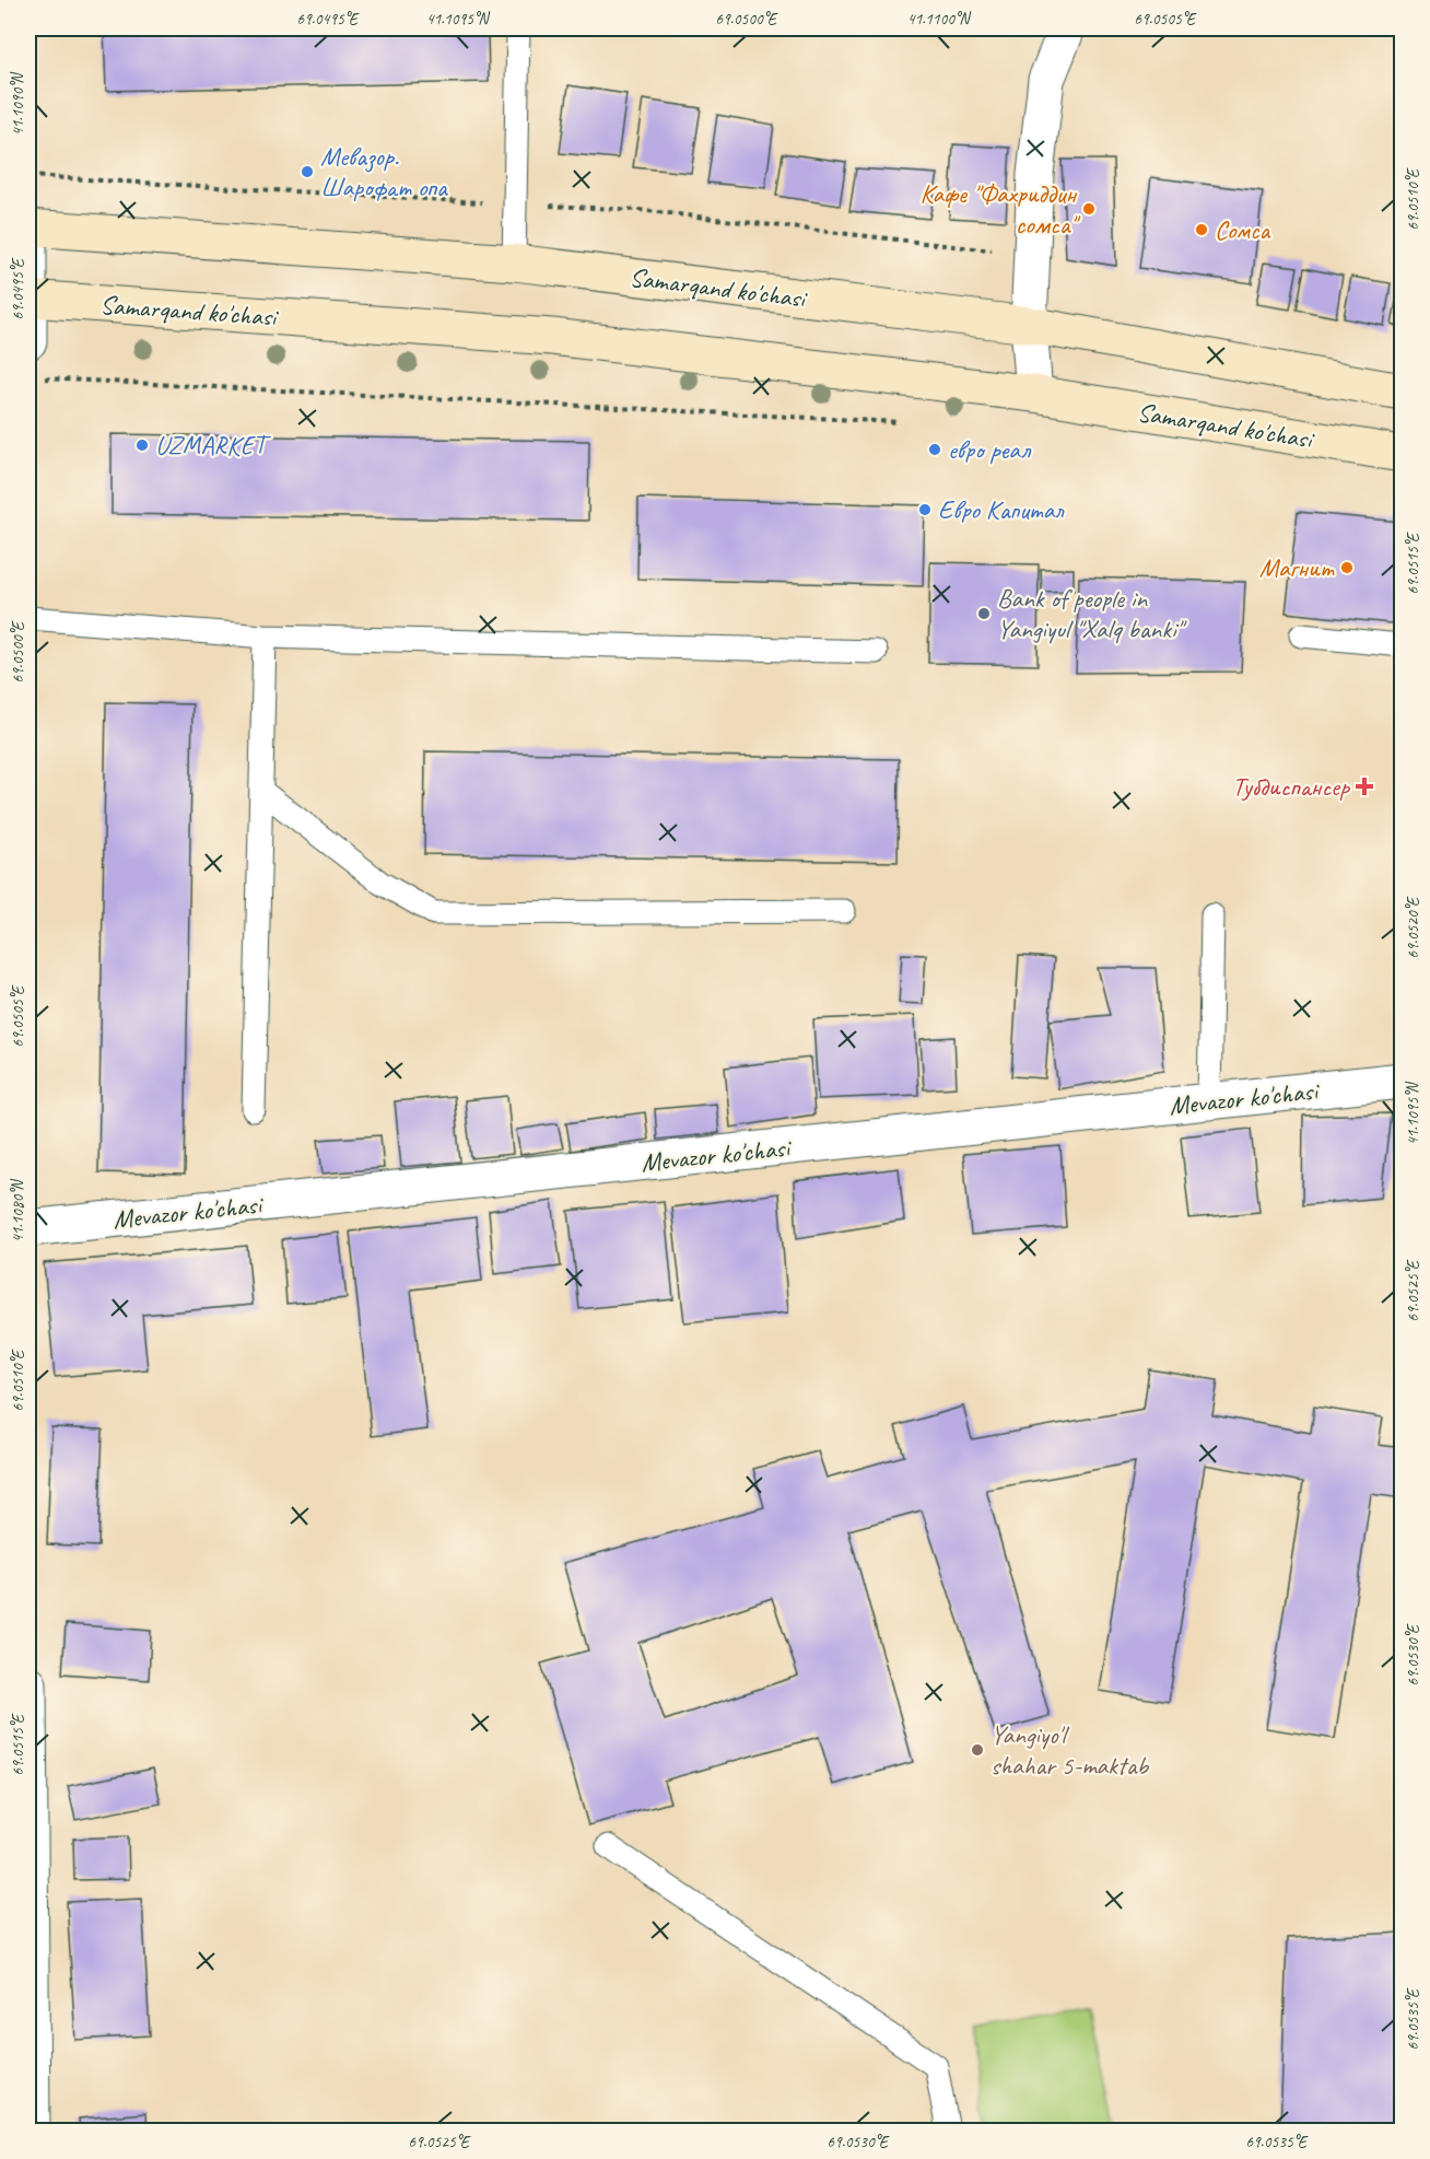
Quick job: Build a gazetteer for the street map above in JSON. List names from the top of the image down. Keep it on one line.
{"streets":{"main road":["Samarqand ko'chasi"],"street":["Mevazor ko'chasi"]},"places":{"other":["Мевазор. Шарофат опа","Кафе \"Фахриддин сомса\"","Сомса","UZMARKET","евро реал","Евро Капитал","Магнит","Bank of people in Yangiyul \"Xalq banki\"","Yangiyo'l shahar 5-maktab"],"health":["Тубдиспансер"]},"coordinates":["69.0495°E","41.1095°N","69.0500°E","41.1100°N","69.0505°E","41.1090°N","69.0510°E","69.0515°E","69.0520°E","41.1080°N","69.0525°E","69.0530°E","69.0535°E"]}
